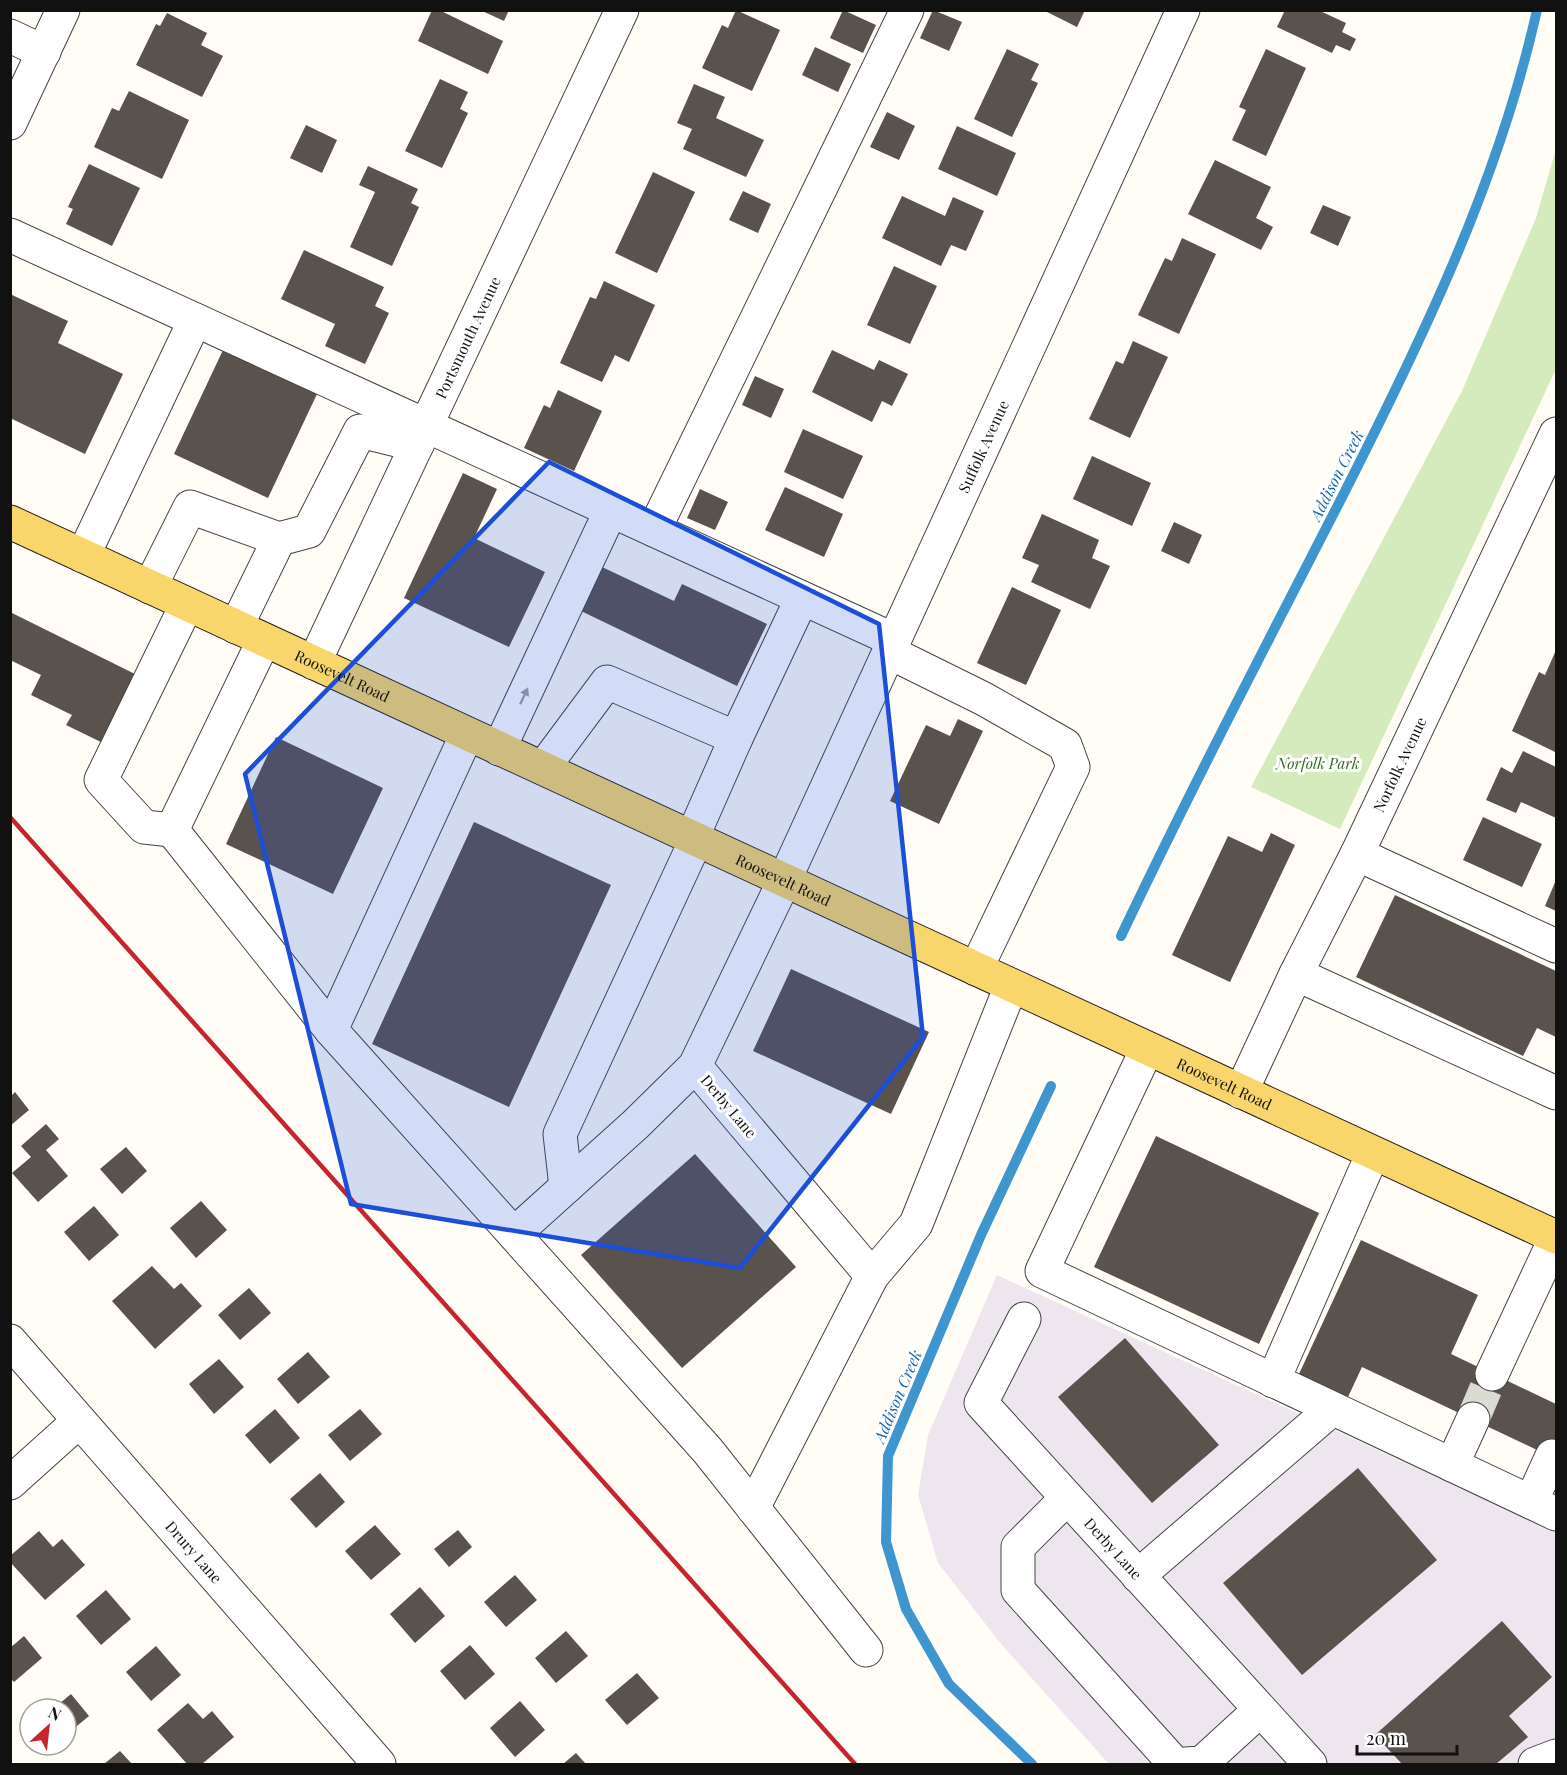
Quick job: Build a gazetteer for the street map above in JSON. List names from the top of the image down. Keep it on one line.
{"streets":{"main road":["Roosevelt Road"],"street":["Portsmouth Avenue","Suffolk Avenue","Norfolk Avenue","Derby Lane","Drury Lane"]},"crossings":[["Portsmouth Avenue","Roosevelt Road"],["Suffolk Avenue","Roosevelt Road"],["Suffolk Avenue","Derby Lane"],["Roosevelt Road","Norfolk Avenue"],["Roosevelt Road","Derby Lane"]],"water":["Addison Creek"],"parks":["Norfolk Park"],"scale_bar":"20 m","north":"top right"}
